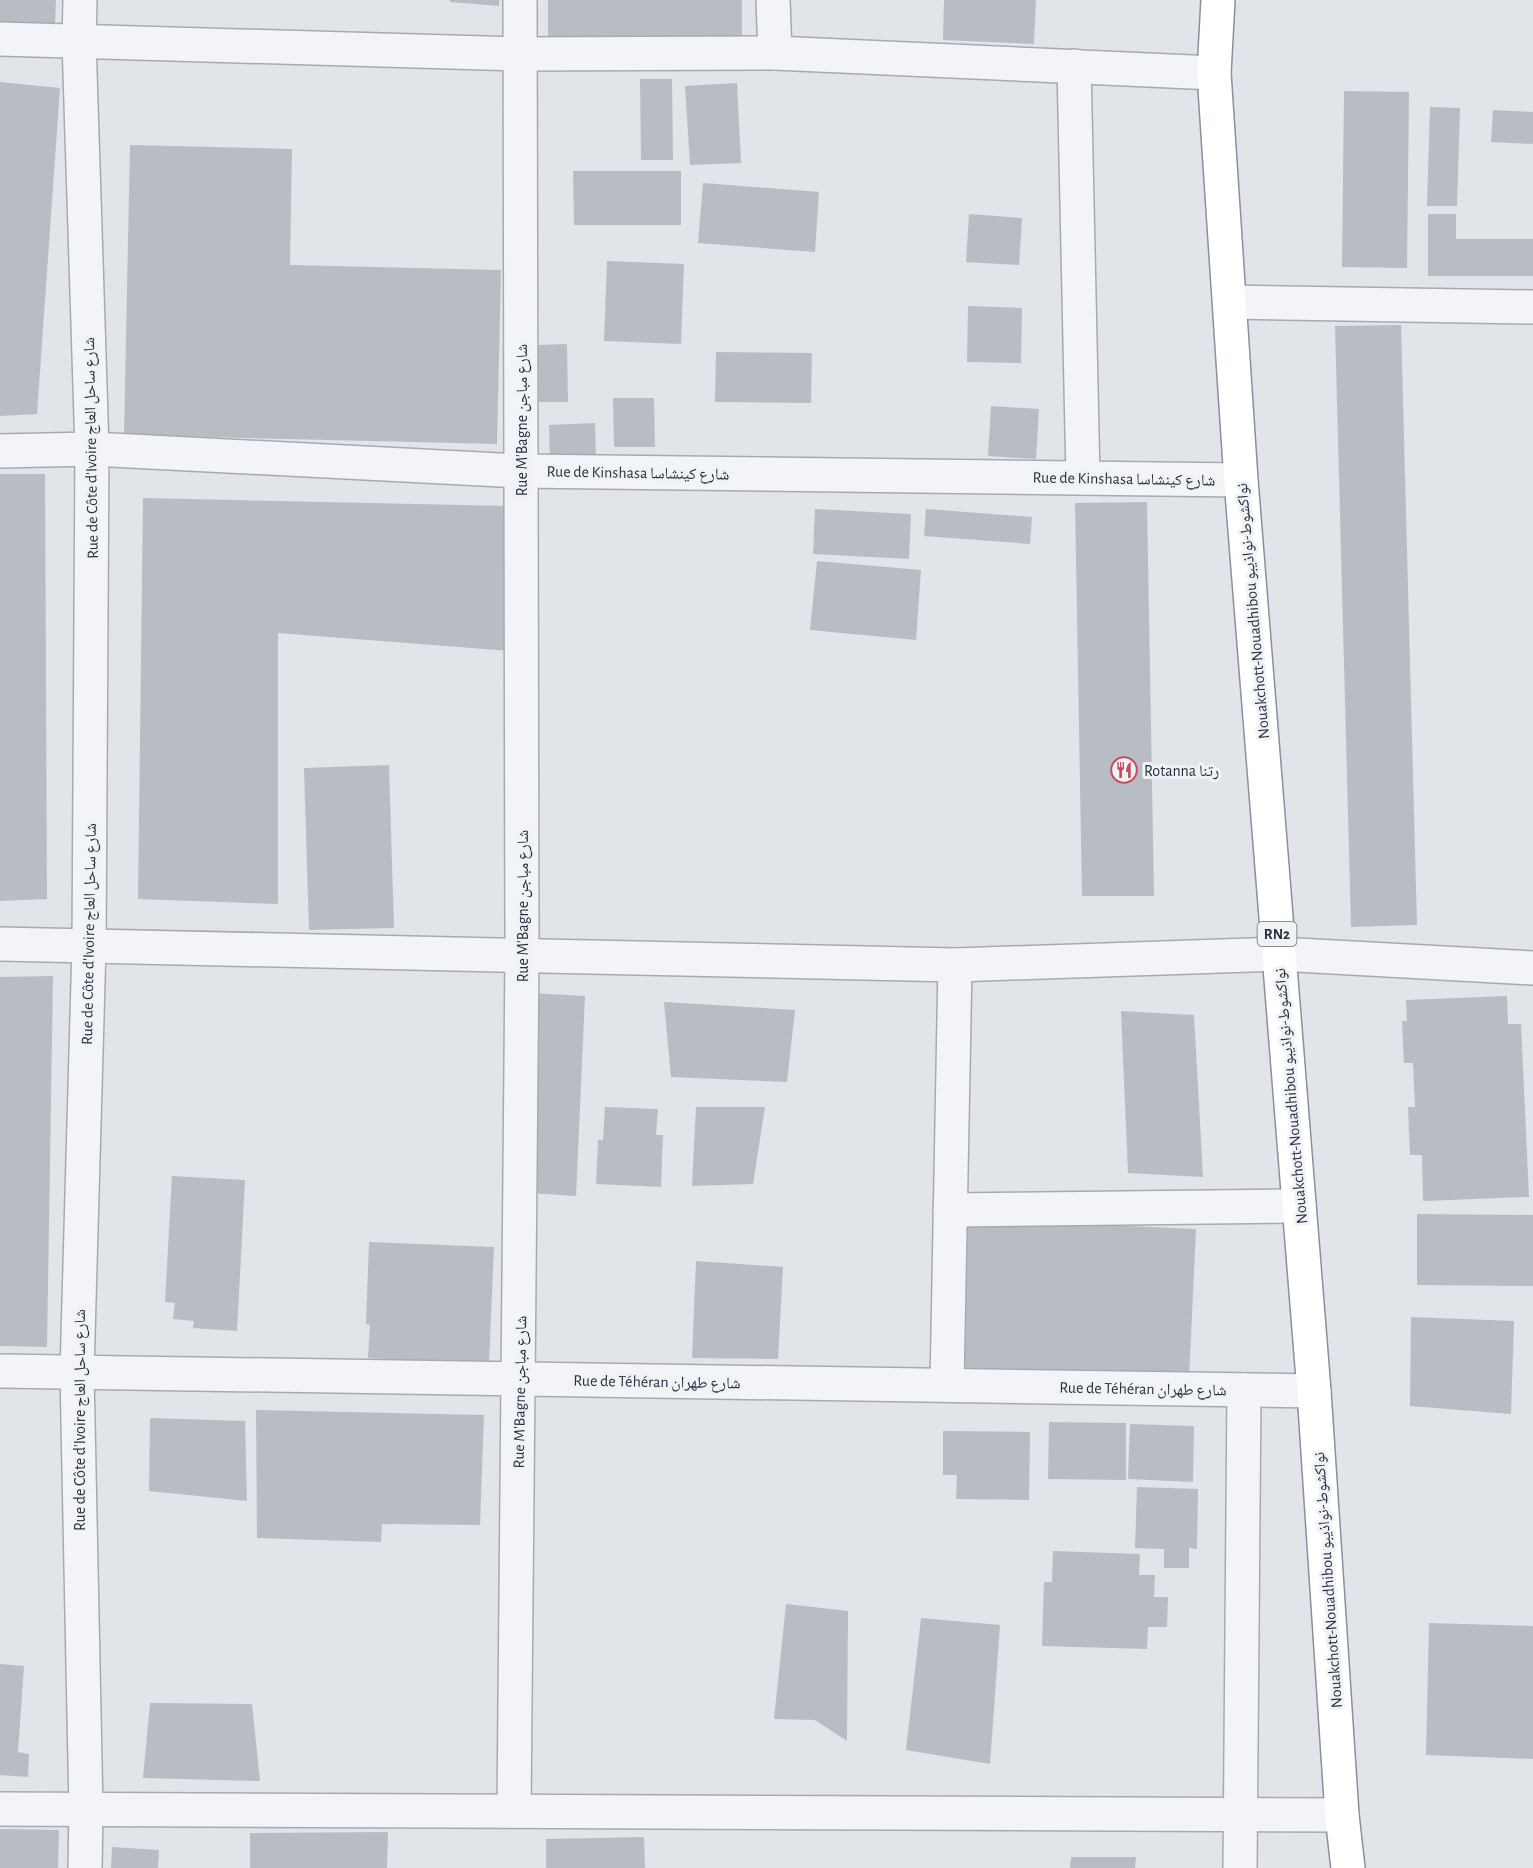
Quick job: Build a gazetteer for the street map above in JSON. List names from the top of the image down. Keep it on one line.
{"streets":{"highway":["Nouakchott-Nouadhibou نواكشوط-نواذيبو","RN2"],"street":["Rue M'Bagne شارع مباجن","Rue de Côte d'Ivoire شارع ساحل العاج","Rue de Kinshasa شارع كينشاسا","Rue de Téhéran شارع طهران"]},"crossings":[["Rue M'Bagne شارع مباجن","Rue de Kinshasa شارع كينشاسا"],["Rue M'Bagne شارع مباجن","Rue de Téhéran شارع طهران"],["Rue de Côte d'Ivoire شارع ساحل العاج","Rue de Kinshasa شارع كينشاسا"],["Rue de Côte d'Ivoire شارع ساحل العاج","Rue de Téhéran شارع طهران"],["Rue de Kinshasa شارع كينشاسا","Nouakchott-Nouadhibou نواكشوط-نواذيبو"],["Nouakchott-Nouadhibou نواكشوط-نواذيبو","Rue de Téhéran شارع طهران"]],"places":{"restaurant":["Rotanna رتنا"]}}
